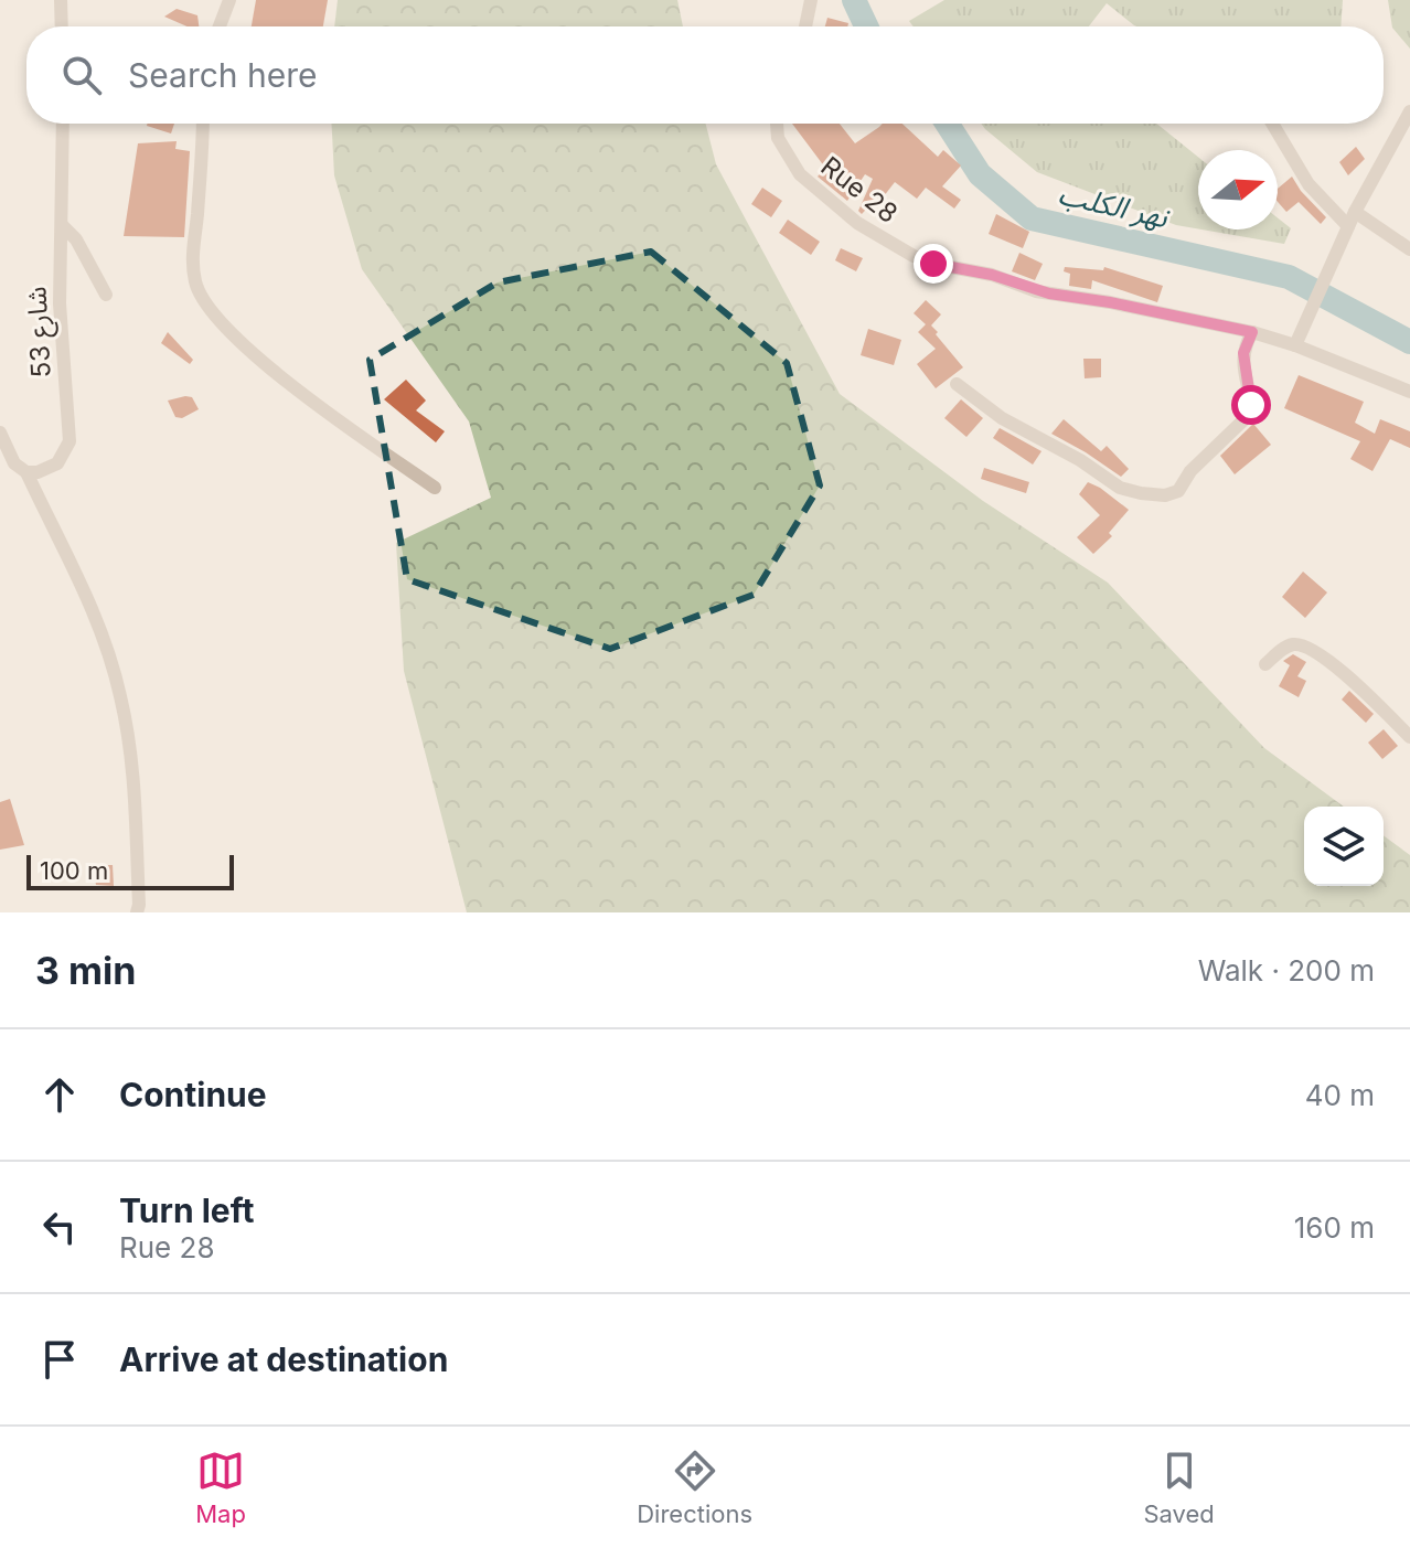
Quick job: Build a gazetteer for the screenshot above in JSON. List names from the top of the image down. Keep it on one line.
{"streets":{"street":["Rue 28","شارع 53"]},"water":["نهر الكلب"],"scale_bar":"100 m","north":"right","page":{"search":"Search here","scale":"100 m","heading":["3 min","Walk · 200 m"],"list":[["Continue","40 m"],["Turn left","Rue 28","160 m"],"Arrive at destination"],"nav":["Map","Directions","Saved"]}}
